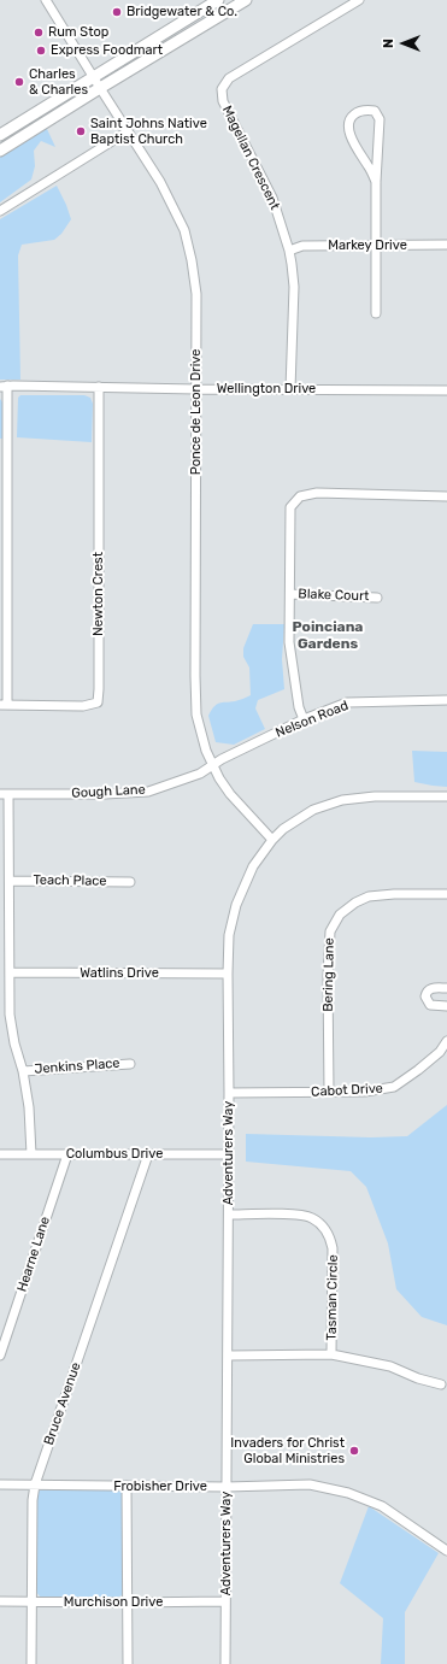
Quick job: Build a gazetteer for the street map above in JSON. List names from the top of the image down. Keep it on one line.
{"streets":{"street":["Magellan Crescent","Markey Drive","Wellington Drive","Ponce de Leon Drive","Newton Crest","Blake Court","Nelson Road","Gough Lane","Teach Place","Watlins Drive","Bering Lane","Jenkins Place","Cabot Drive","Adventurers Way","Columbus Drive","Hearne Lane","Tasman Circle","Bruce Avenue","Frobisher Drive","Murchison Drive"]},"crossings":[["Magellan Crescent","Markey Drive"],["Magellan Crescent","Wellington Drive"],["Wellington Drive","Ponce de Leon Drive"],["Wellington Drive","Newton Crest"],["Ponce de Leon Drive","Nelson Road"],["Ponce de Leon Drive","Gough Lane"],["Ponce de Leon Drive","Adventurers Way"],["Nelson Road","Gough Lane"],["Watlins Drive","Adventurers Way"],["Bering Lane","Cabot Drive"],["Cabot Drive","Adventurers Way"],["Adventurers Way","Columbus Drive"],["Adventurers Way","Tasman Circle"],["Adventurers Way","Frobisher Drive"],["Adventurers Way","Murchison Drive"],["Columbus Drive","Hearne Lane"],["Columbus Drive","Bruce Avenue"],["Bruce Avenue","Frobisher Drive"],["Bruce Avenue","Murchison Drive"]],"districts":["Poinciana Gardens"],"places":["Bridgewater & Co.","Rum Stop","Express Foodmart","Charles & Charles","Saint Johns Native Baptist Church","Invaders for Christ Global Ministries"],"north":"left"}
